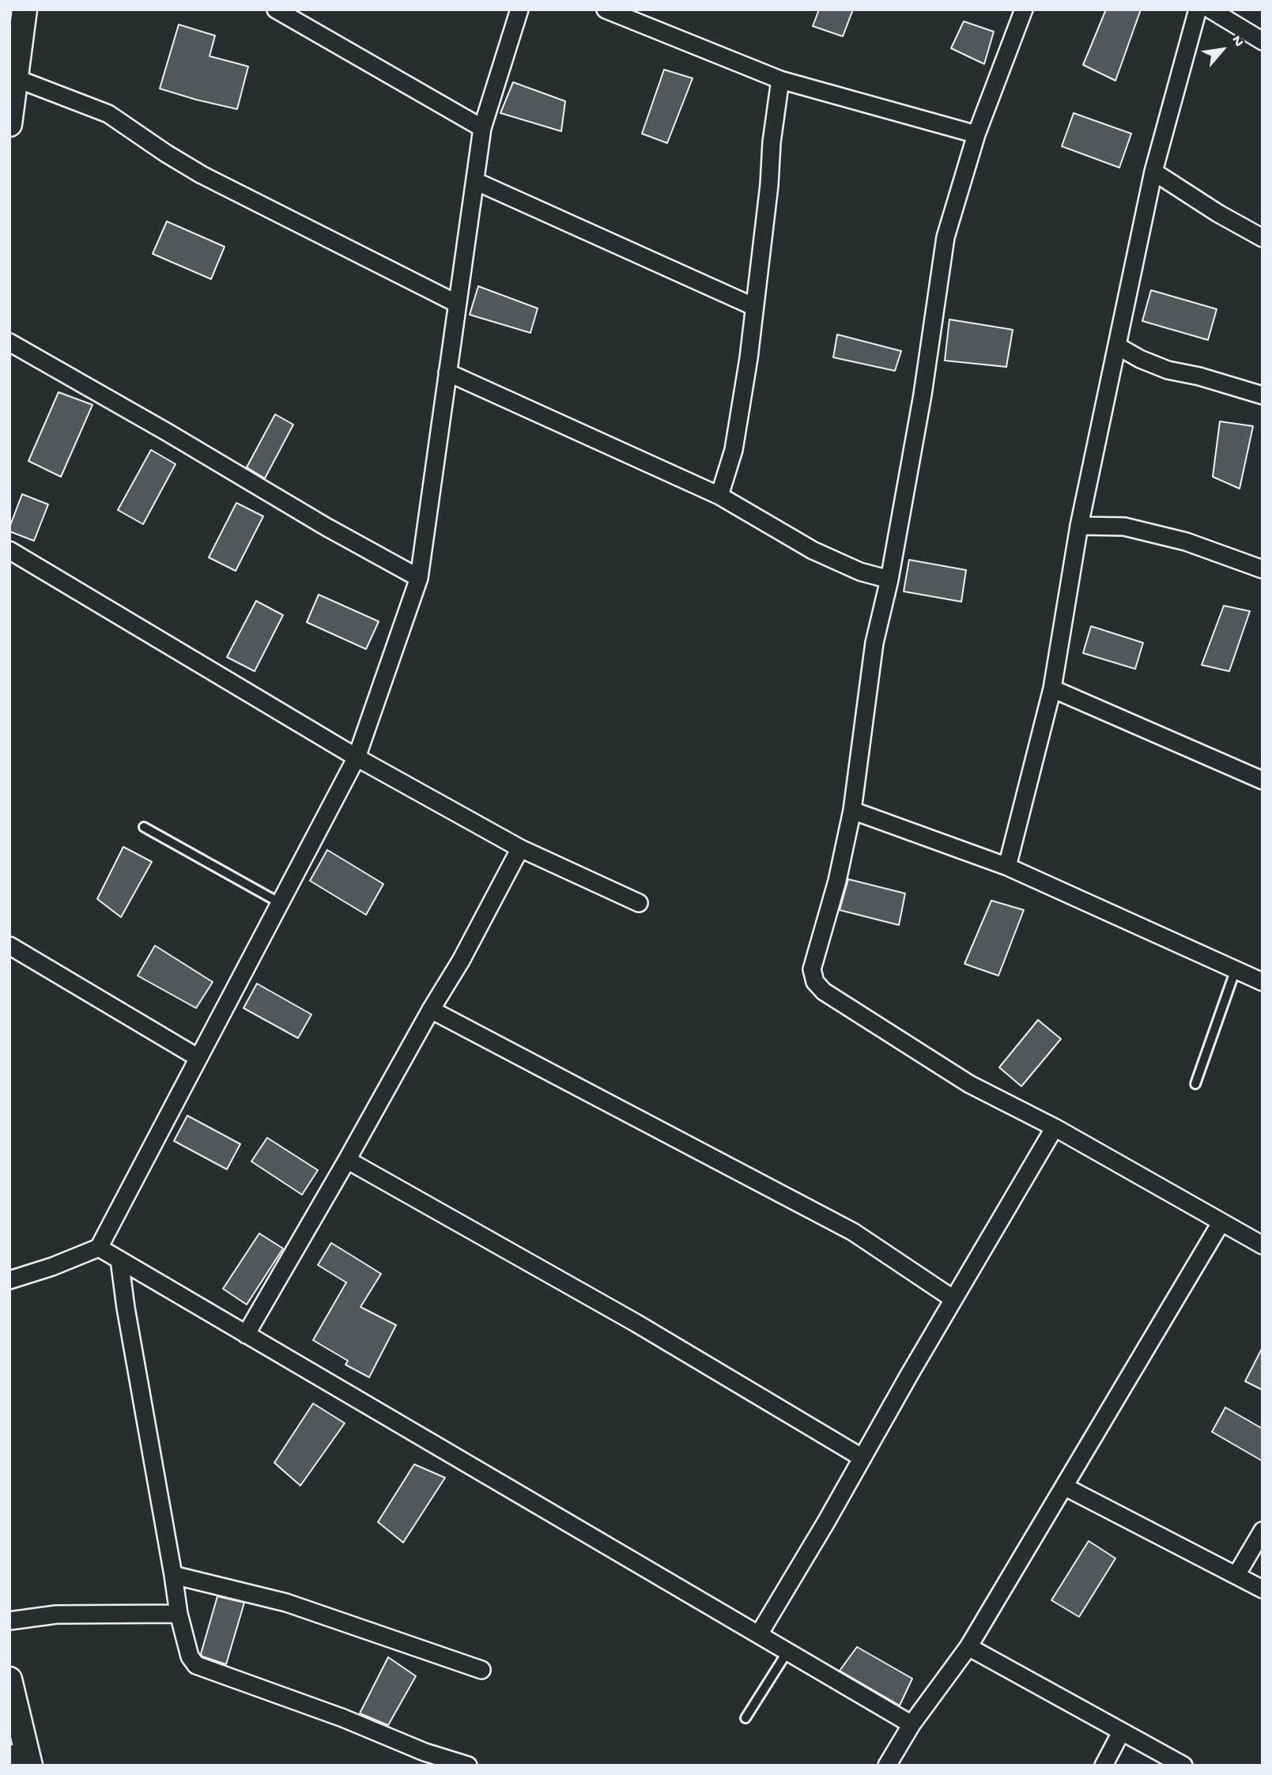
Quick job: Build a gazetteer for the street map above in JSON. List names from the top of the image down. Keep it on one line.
{"north":"top right"}
